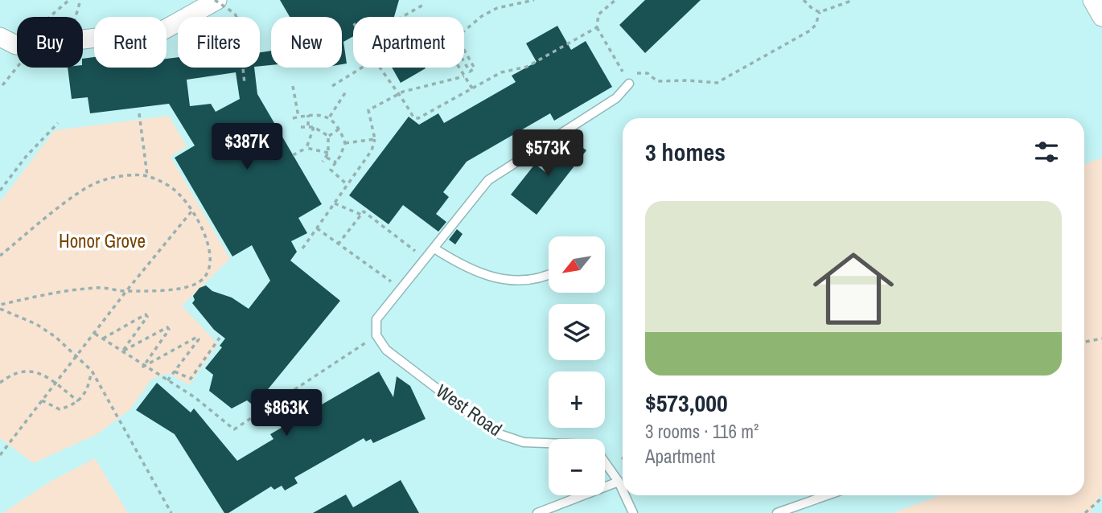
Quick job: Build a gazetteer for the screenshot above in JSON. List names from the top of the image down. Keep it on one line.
{"streets":{"lane":["West Road"]},"parks":["Honor Grove"],"north":"bottom left","page":{"chip":["Buy","Rent","Filters","New","Apartment"],"heading":"3 homes","price":["$387K","$573K","$863K"],"list":[{"name":"$573,000","note":"3 rooms · 116 m² · Apartment"}],"map_buttons":["+","−"]}}
